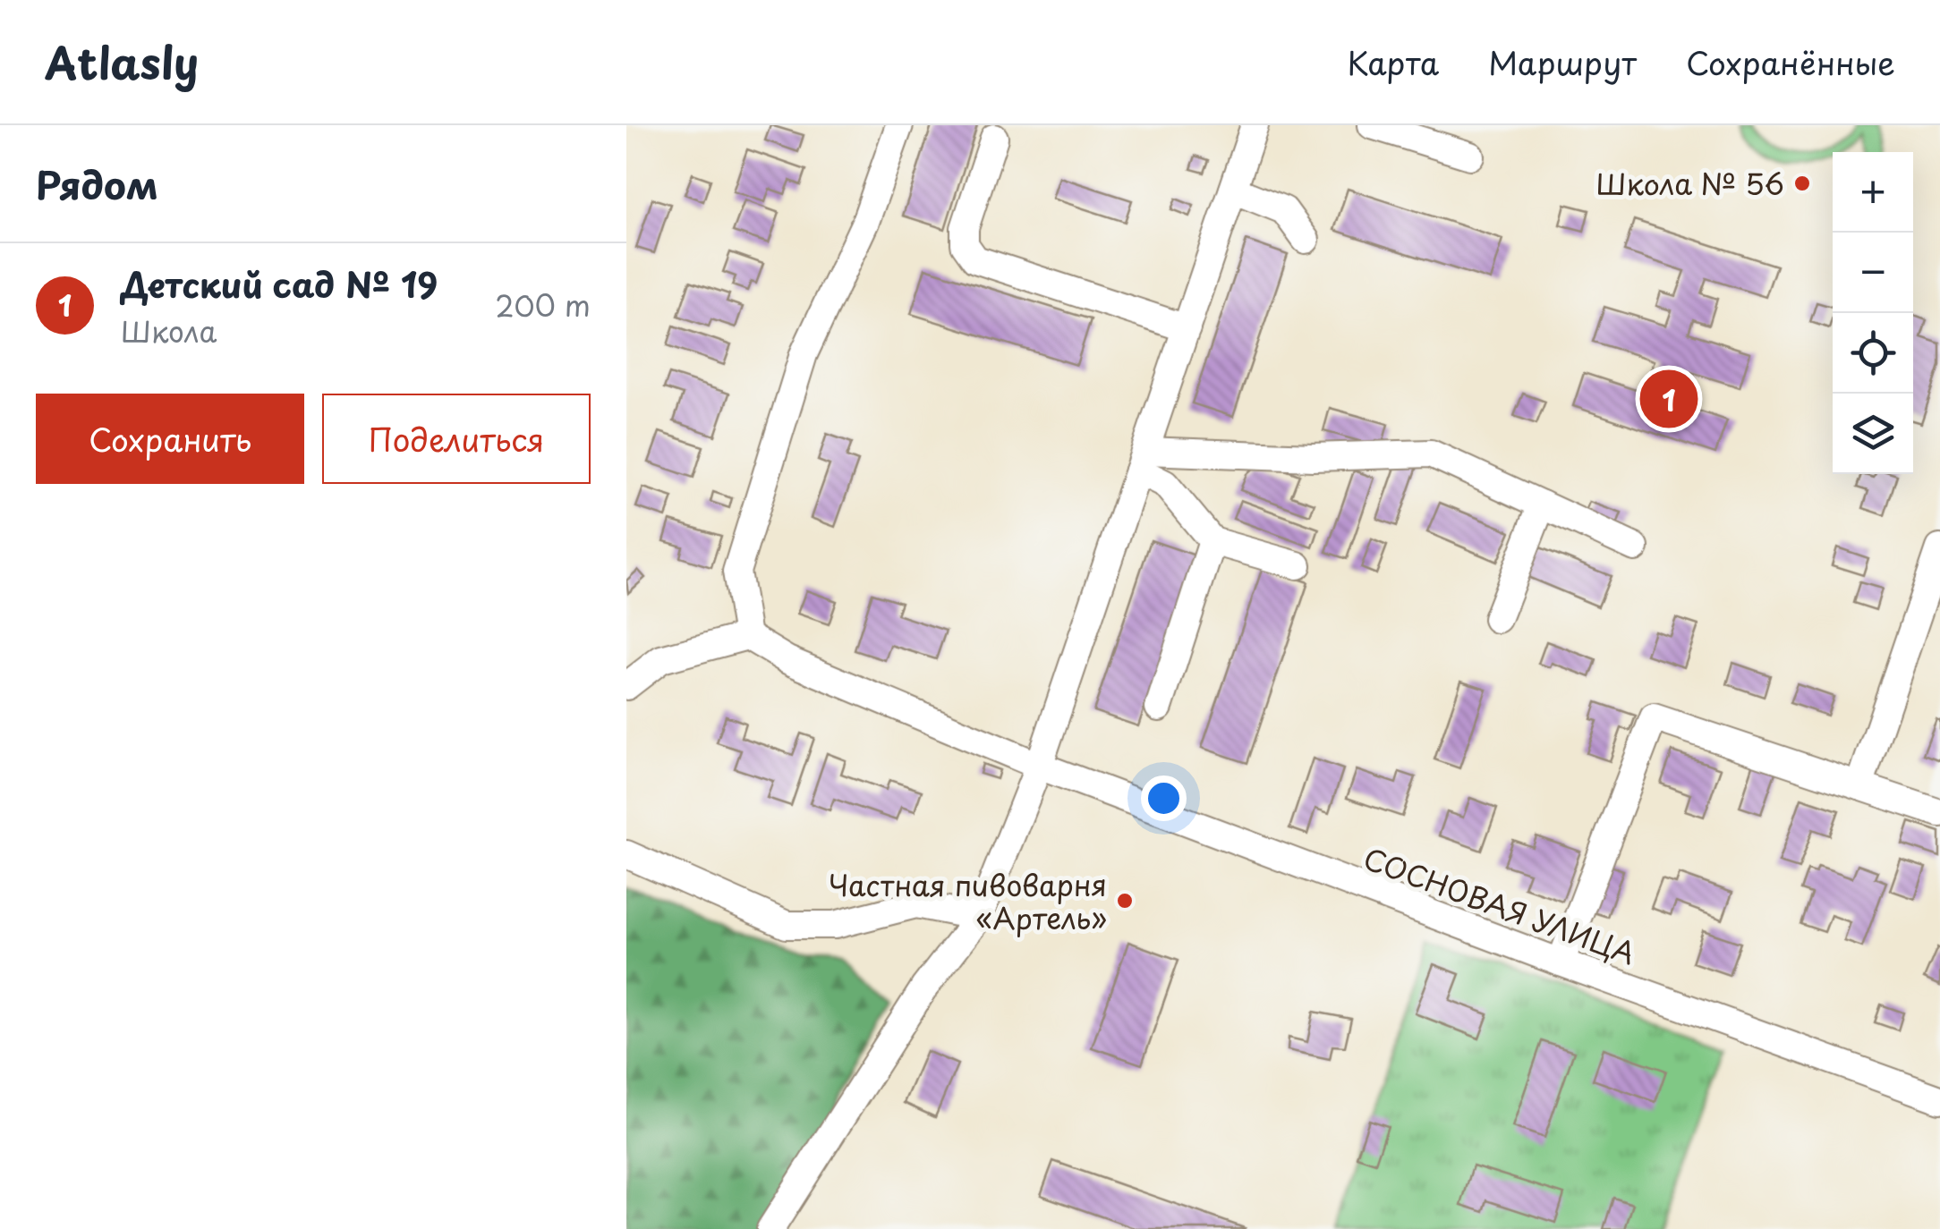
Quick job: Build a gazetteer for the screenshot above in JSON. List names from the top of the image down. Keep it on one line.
{"streets":{"street":["СОСНОВАЯ УЛИЦА"]},"places":["Школа № 56","Частная пивоварня «Артель»"],"page":{"header":"Atlasly","nav":["Карта","Маршрут","Сохранённые"],"heading":"Рядом","map_buttons":["+","−"],"list":[{"mark":"1","name":"Детский сад № 19","note":"Школа","value":"200 m"}],"pins":"1","buttons":["Сохранить","Поделиться"]}}
